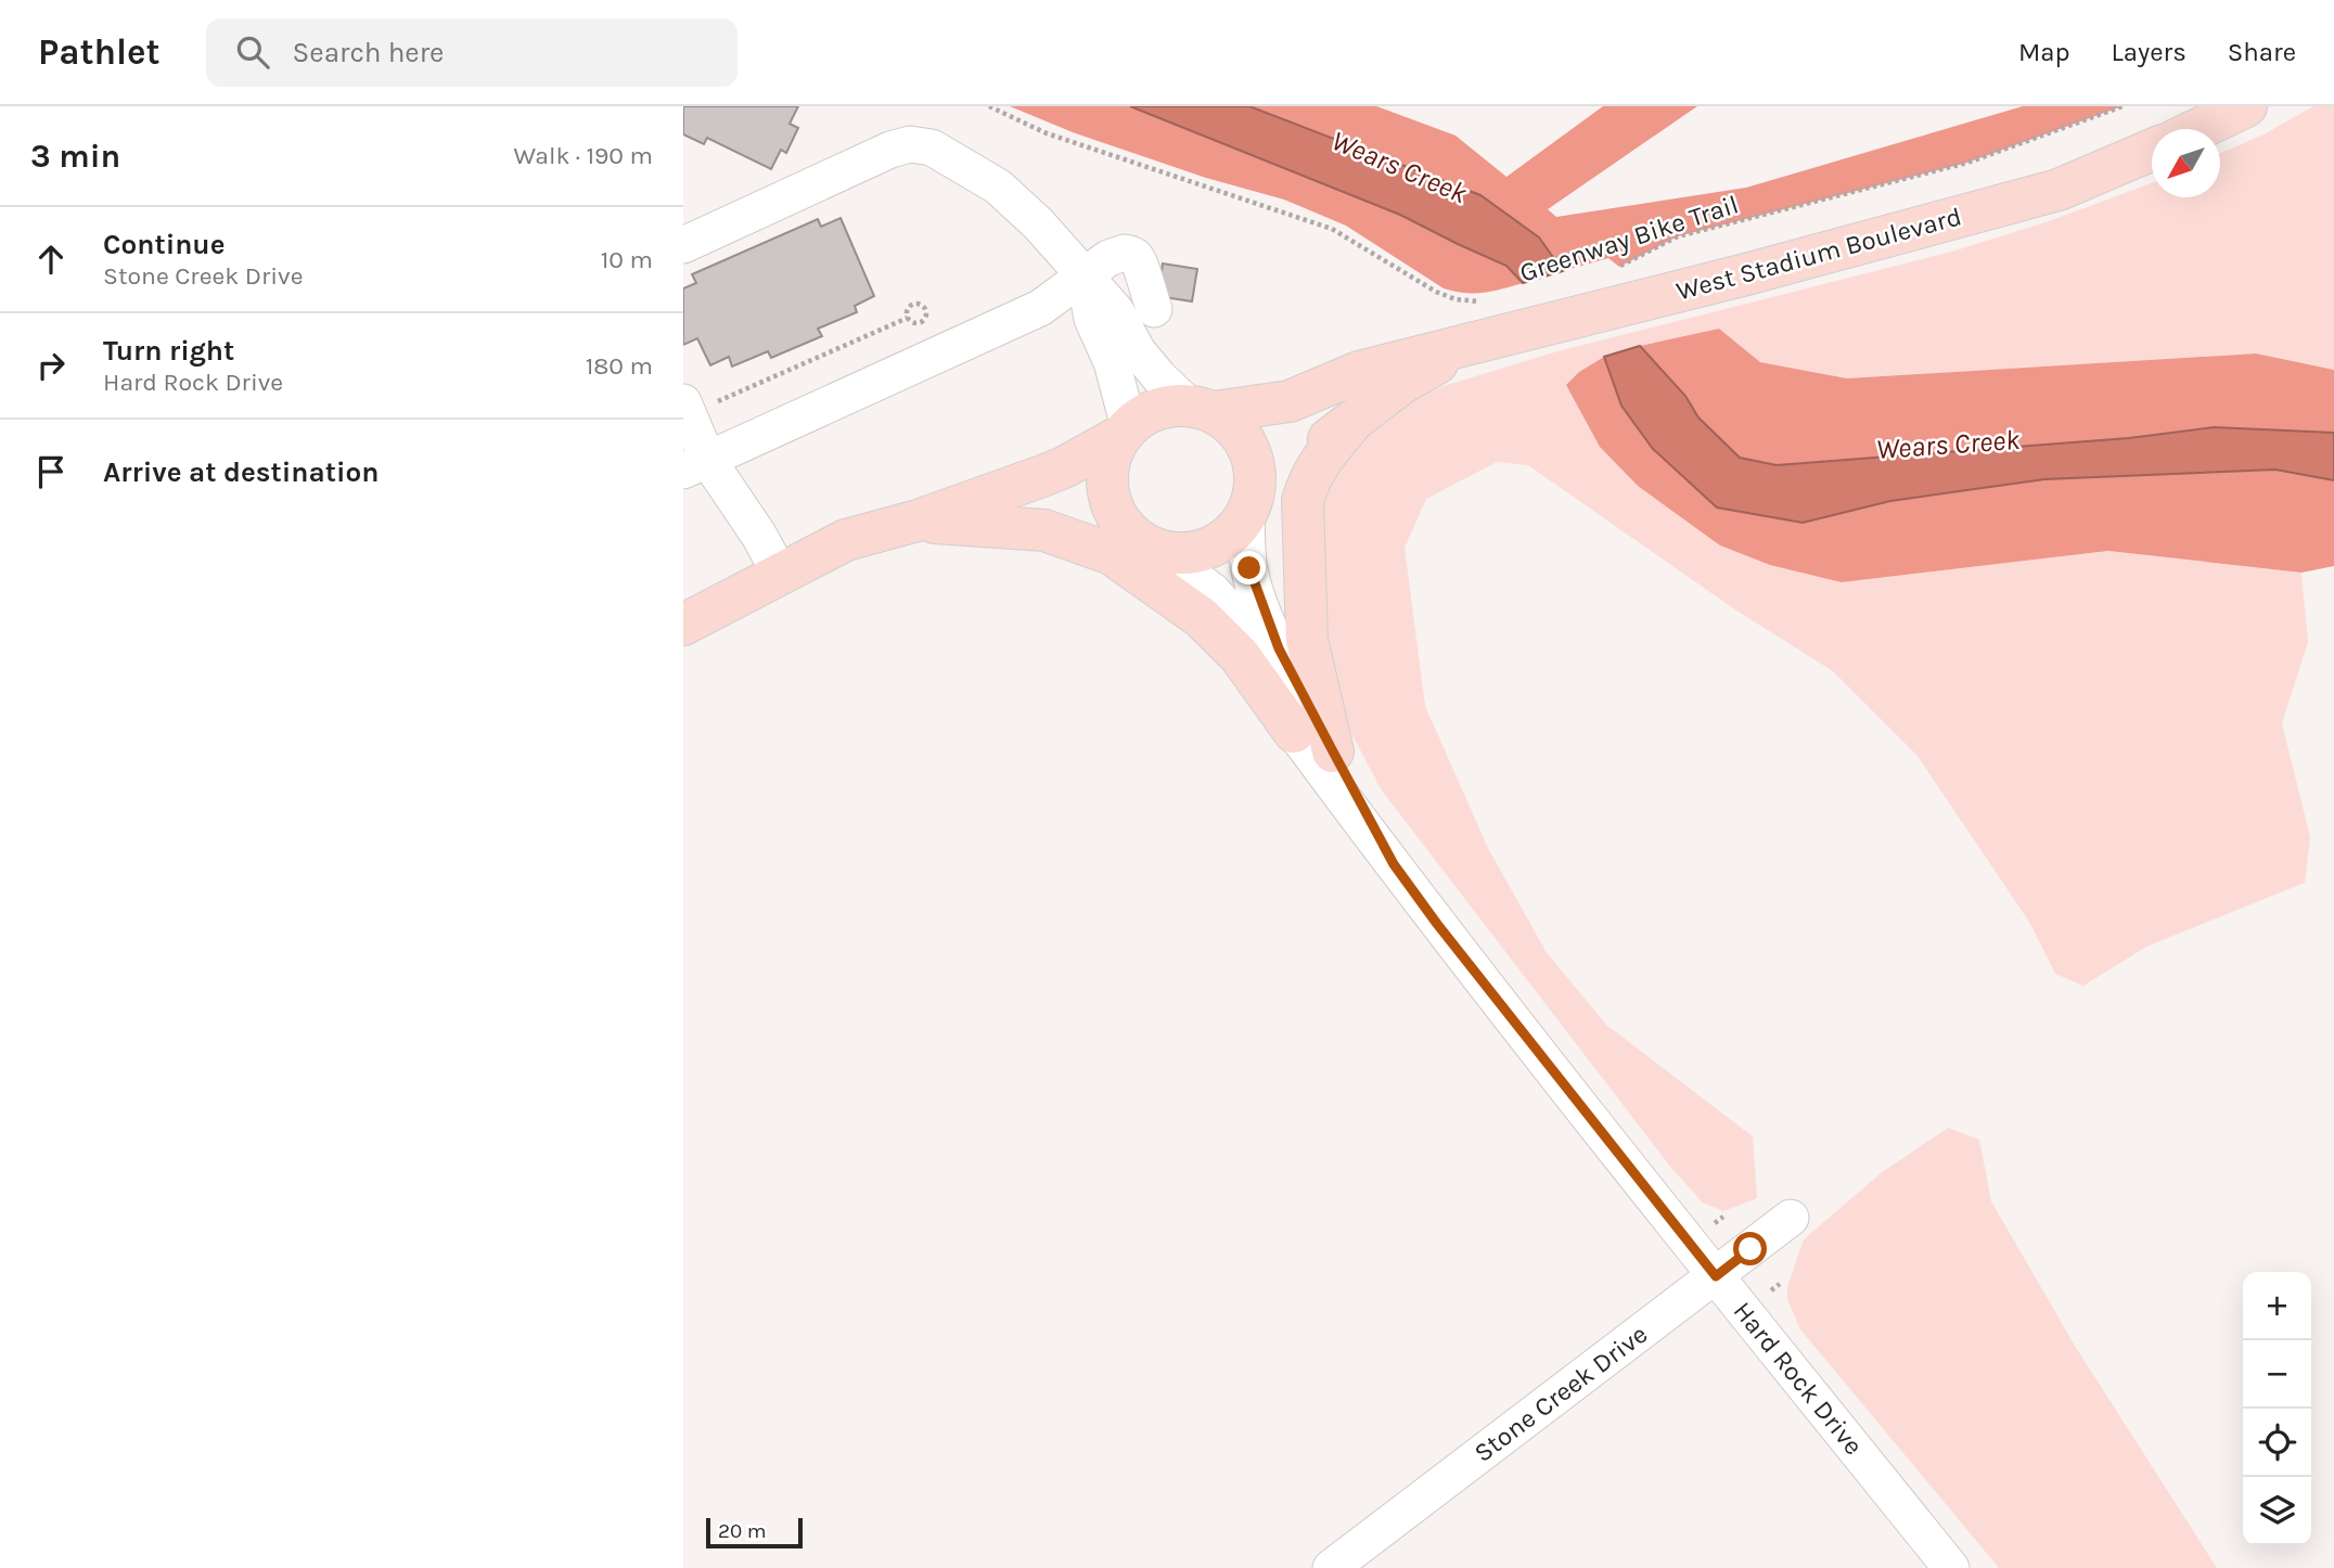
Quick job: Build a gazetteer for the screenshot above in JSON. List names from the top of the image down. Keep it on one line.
{"streets":{"main road":["West Stadium Boulevard"],"street":["Hard Rock Drive","Stone Creek Drive"],"path":["Greenway Bike Trail"]},"crossings":[["West Stadium Boulevard","Hard Rock Drive"],["Hard Rock Drive","Stone Creek Drive"]],"water":["Wears Creek"],"scale_bar":"20 m","north":"bottom left","page":{"header":"Pathlet","search":"Search here","nav":["Map","Layers","Share"],"heading":["3 min","Walk · 190 m"],"list":[["Continue","Stone Creek Drive","10 m"],["Turn right","Hard Rock Drive","180 m"],"Arrive at destination"],"map_buttons":["+","−"],"scale":"20 m"}}
